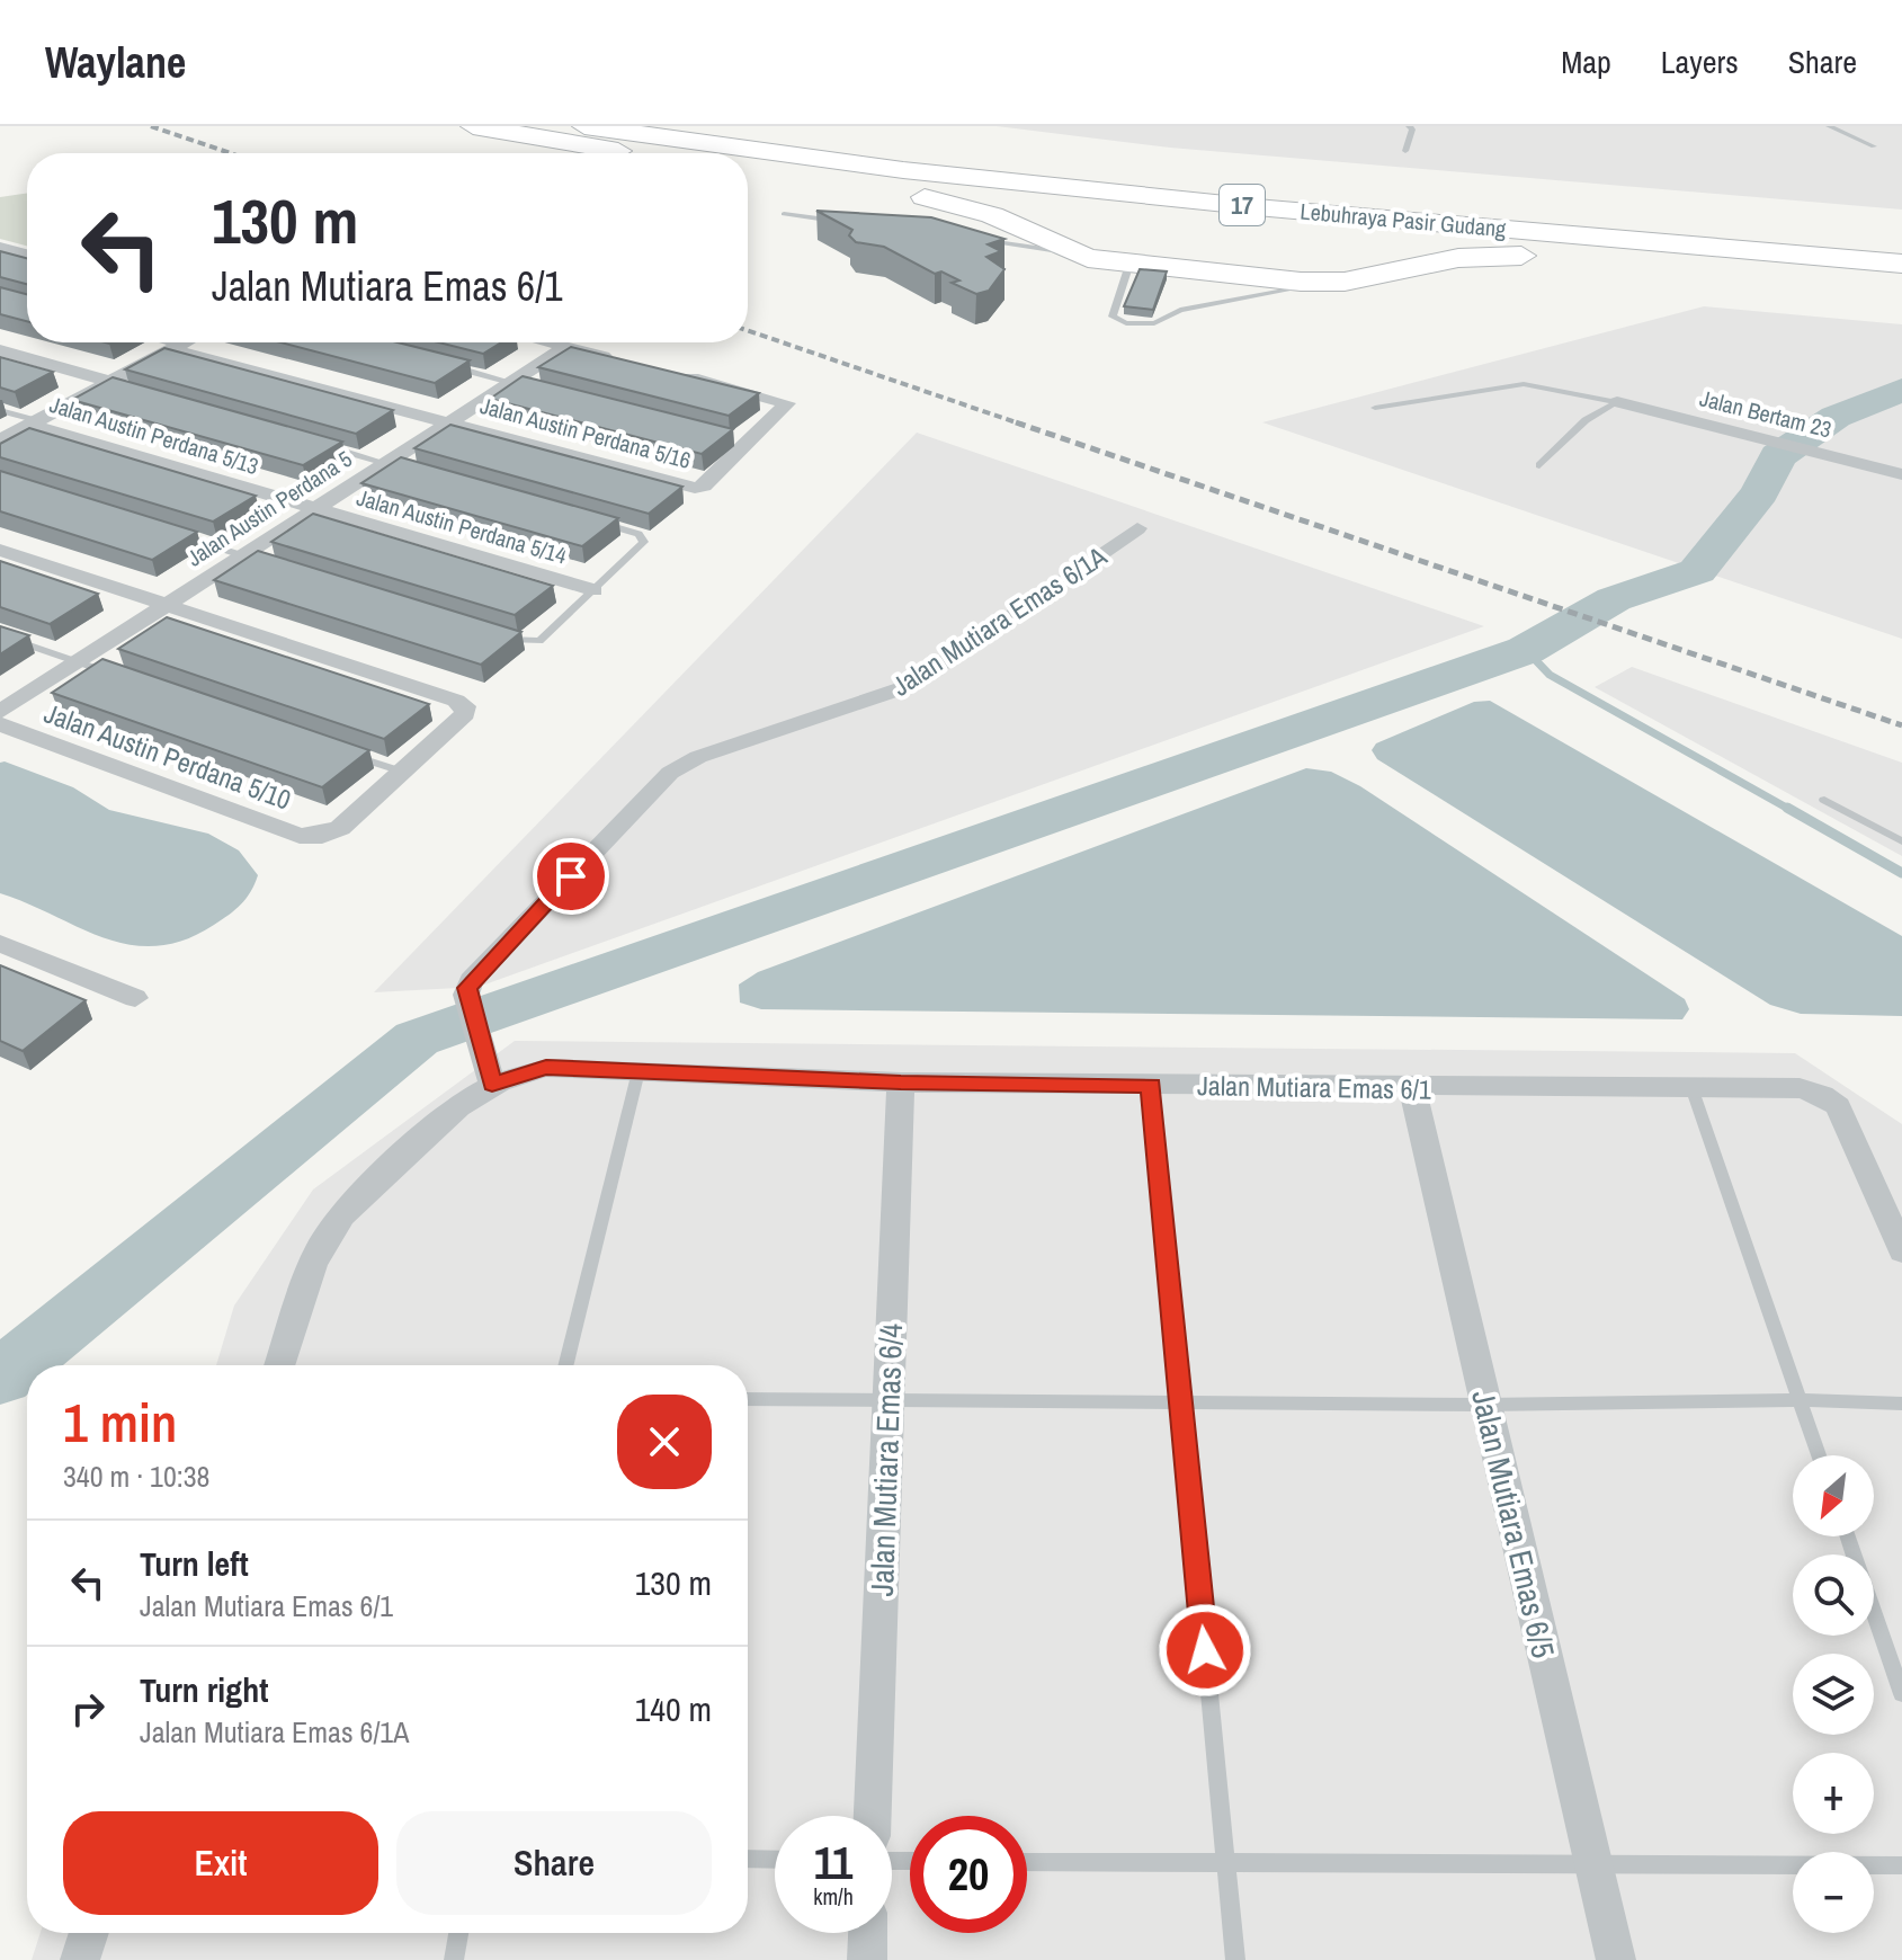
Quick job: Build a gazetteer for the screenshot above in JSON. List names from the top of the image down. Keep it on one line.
{"streets":{"highway":["17","Lebuhraya Pasir Gudang"],"street":["Jalan Bertam 23","Jalan Austin Perdana 5/16","Jalan Austin Perdana 5/13","Jalan Austin Perdana 5","Jalan Austin Perdana 5/14","Jalan Mutiara Emas 6/1A","Jalan Austin Perdana 5/10","Jalan Mutiara Emas 6/1","Jalan Mutiara Emas 6/4","Jalan Mutiara Emas 6/5"]},"crossings":[["Jalan Austin Perdana 5/16","Jalan Austin Perdana 5"],["Jalan Austin Perdana 5/13","Jalan Austin Perdana 5"],["Jalan Austin Perdana 5/13","Jalan Austin Perdana 5/14"],["Jalan Austin Perdana 5","Jalan Austin Perdana 5/14"],["Jalan Austin Perdana 5","Jalan Austin Perdana 5/10"],["Jalan Mutiara Emas 6/1A","Jalan Mutiara Emas 6/1"],["Jalan Mutiara Emas 6/1","Jalan Mutiara Emas 6/4"],["Jalan Mutiara Emas 6/1","Jalan Mutiara Emas 6/5"]],"north":"bottom left","page":{"header":"Waylane","nav":["Map","Layers","Share"],"turn":["130 m","Jalan Mutiara Emas 6/1"],"heading":["1 min","340 m · 10:38"],"map_buttons":["+","−"],"list":[{"name":"Turn left","note":"Jalan Mutiara Emas 6/1","value":"130 m"},{"name":"Turn right","note":"Jalan Mutiara Emas 6/1A","value":"140 m"}],"buttons":["Exit","Share"],"speed":"11 km/h","limit":"20"}}
